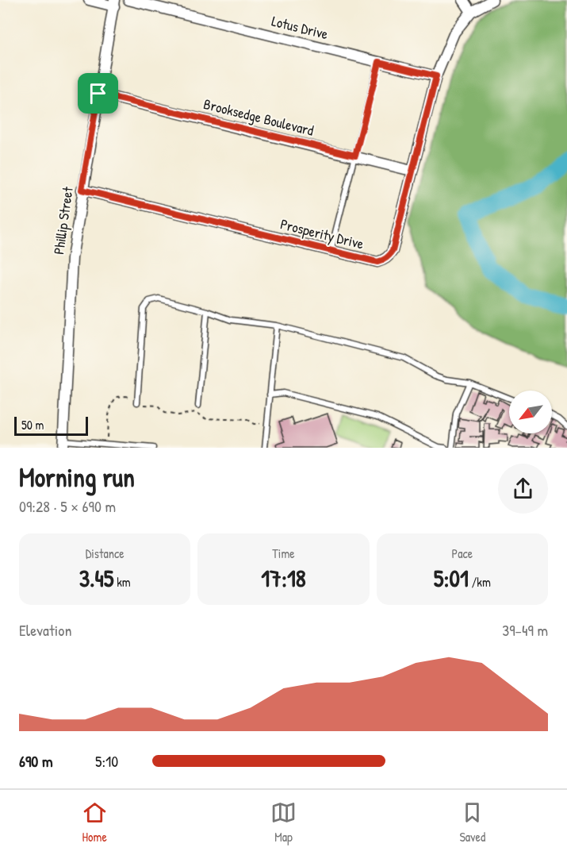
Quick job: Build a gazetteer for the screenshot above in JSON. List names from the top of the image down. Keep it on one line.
{"streets":{"street":["Lotus Drive","Brooksedge Boulevard","Phillip Street","Prosperity Drive"]},"crossings":[["Lotus Drive","Prosperity Drive"],["Brooksedge Boulevard","Phillip Street"],["Brooksedge Boulevard","Prosperity Drive"],["Phillip Street","Prosperity Drive"]],"scale_bar":"50 m","north":"bottom left","page":{"scale":"50 m","heading":["Morning run","09:28 · 5 × 690 m"],"stats":[["Distance","3.45 km"],["Time","17:18"],["Pace","5:01 /km"]],"chart":["Elevation","39–49 m"],"list":[{"name":"690 m","note":"5:10"}],"tabs":["Home","Map","Saved"]}}
